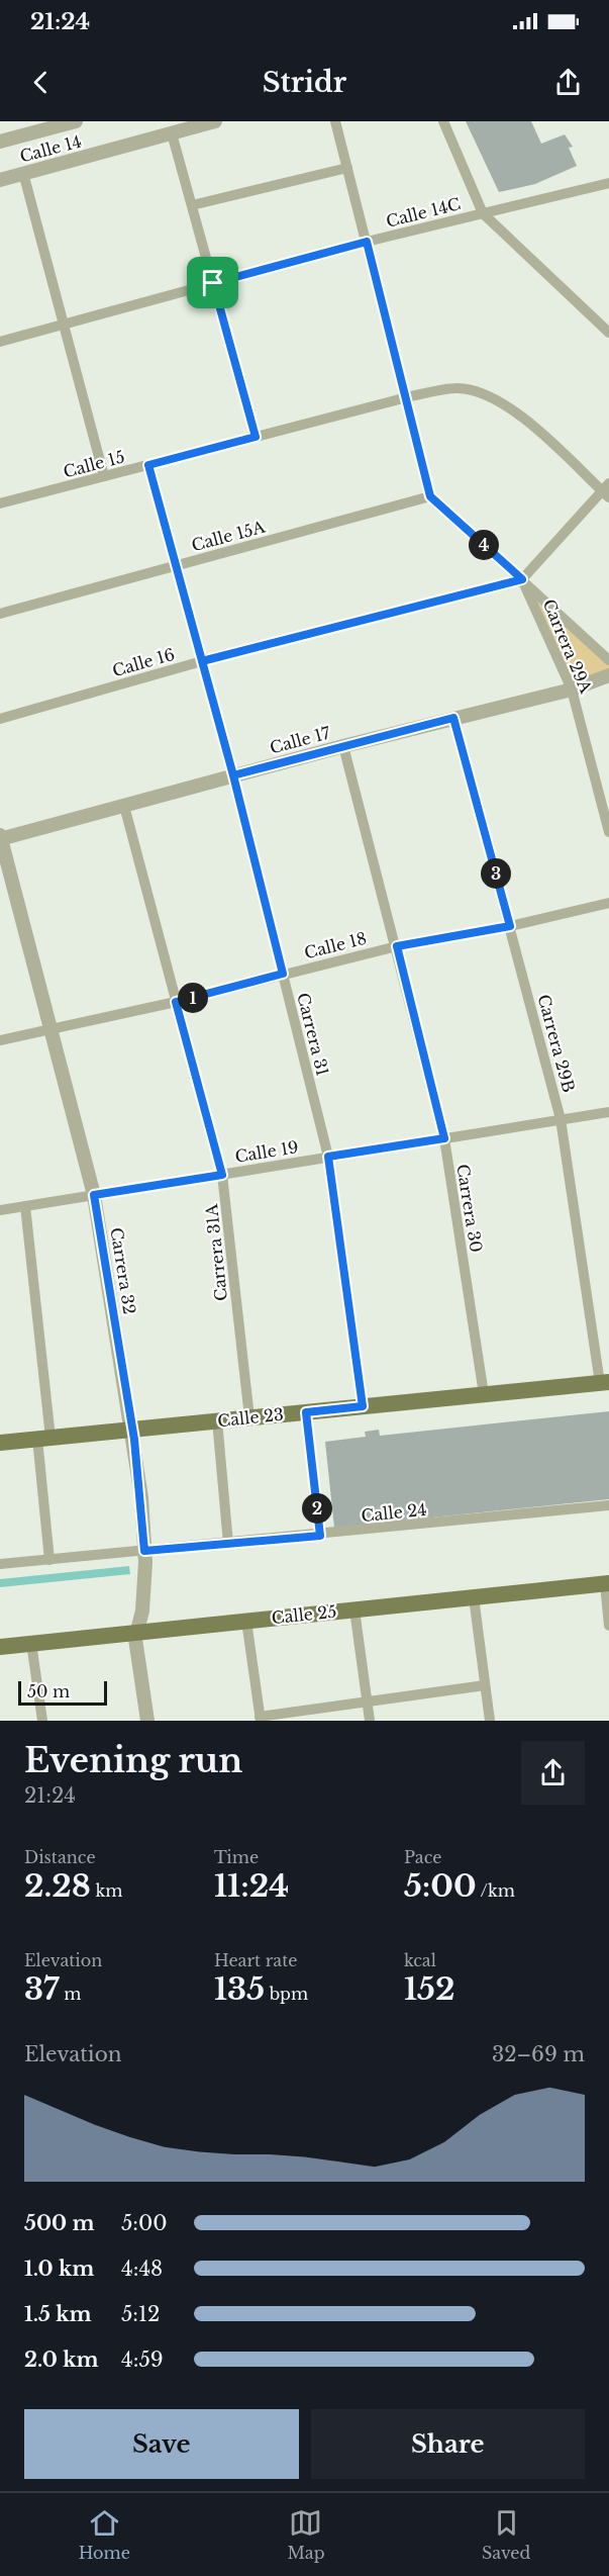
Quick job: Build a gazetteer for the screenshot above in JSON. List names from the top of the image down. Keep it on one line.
{"streets":{"main road":["Calle 23","Calle 25"],"street":["Calle 14","Calle 14C","Calle 15","Calle 15A","Carrera 29A","Calle 16","Calle 17","Calle 18","Carrera 31","Carrera 29B","Calle 19","Carrera 30","Carrera 31A","Carrera 32","Calle 24"]},"crossings":[["Calle 15","Carrera 31"],["Calle 15A","Carrera 29A"],["Calle 15A","Carrera 31"],["Carrera 29A","Calle 16"],["Carrera 29A","Calle 17"],["Calle 16","Carrera 31"],["Calle 17","Carrera 31"],["Calle 17","Carrera 29B"],["Calle 17","Carrera 30"],["Calle 17","Carrera 31A"],["Calle 17","Carrera 32"],["Calle 18","Carrera 31"],["Calle 18","Carrera 29B"],["Calle 18","Carrera 30"],["Calle 18","Carrera 31A"],["Calle 18","Carrera 32"],["Carrera 31","Calle 19"],["Carrera 31","Calle 23"],["Carrera 29B","Calle 19"],["Carrera 29B","Calle 23"],["Calle 19","Carrera 30"],["Calle 19","Carrera 31A"],["Calle 19","Carrera 32"],["Carrera 30","Calle 23"],["Carrera 31A","Calle 23"],["Carrera 32","Calle 23"],["Carrera 32","Calle 24"],["Carrera 32","Calle 25"]],"scale_bar":"50 m","page":{"status":"21:24","header":"Stridr","pins":["4","3","1","2"],"scale":"50 m","heading":["Evening run","21:24"],"stats":[["Distance","2.28 km"],["Time","11:24"],["Pace","5:00 /km"],["Elevation","37 m"],["Heart rate","135 bpm"],["kcal","152"]],"chart":["Elevation","32–69 m"],"list":[{"name":"500 m","note":"5:00"},{"name":"1.0 km","note":"4:48"},{"name":"1.5 km","note":"5:12"},{"name":"2.0 km","note":"4:59"}],"buttons":["Save","Share"],"tabs":["Home","Map","Saved"]}}
